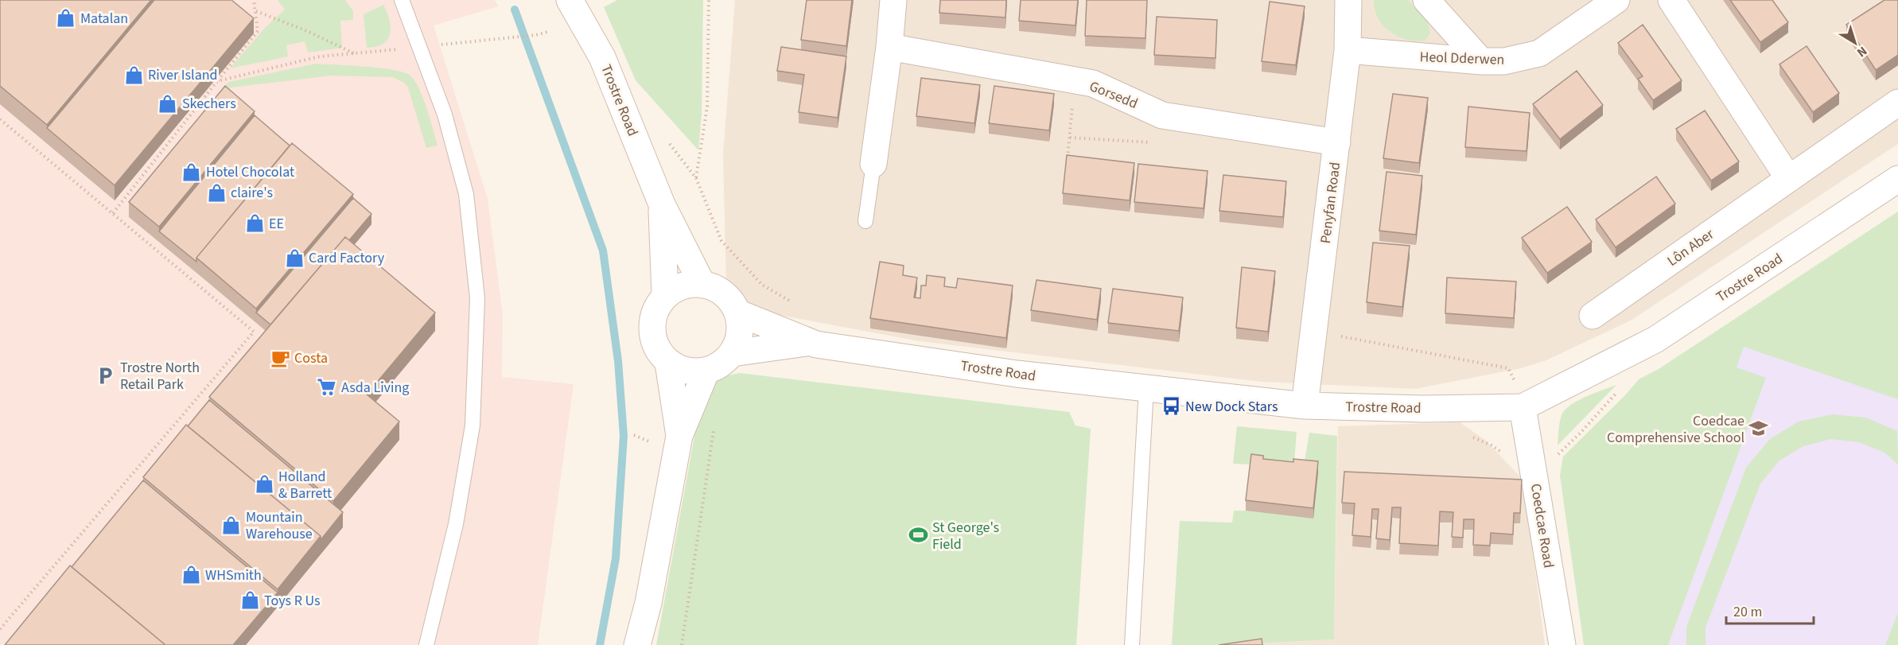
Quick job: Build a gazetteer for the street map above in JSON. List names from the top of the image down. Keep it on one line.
{"streets":{"street":["Heol Dderwen","Gorsedd","Trostre Road","Penyfan Road","Lôn Aber","Coedcae Road"]},"crossings":[["Heol Dderwen","Penyfan Road"],["Gorsedd","Penyfan Road"],["Trostre Road","Penyfan Road"],["Trostre Road","Coedcae Road"]],"places":{"shop":["Matalan","River Island","Skechers","Hotel Chocolat","claire's","EE","Card Factory","Holland & Barrett","Mountain Warehouse","WHSmith","Toys R Us"],"cafe":["Costa"],"parking":["Trostre North Retail Park"],"supermarket":["Asda Living"],"bus stop":["New Dock Stars"],"school or university":["Coedcae Comprehensive School"],"sports":["St George's Field"]},"scale_bar":"20 m","north":"bottom right"}
